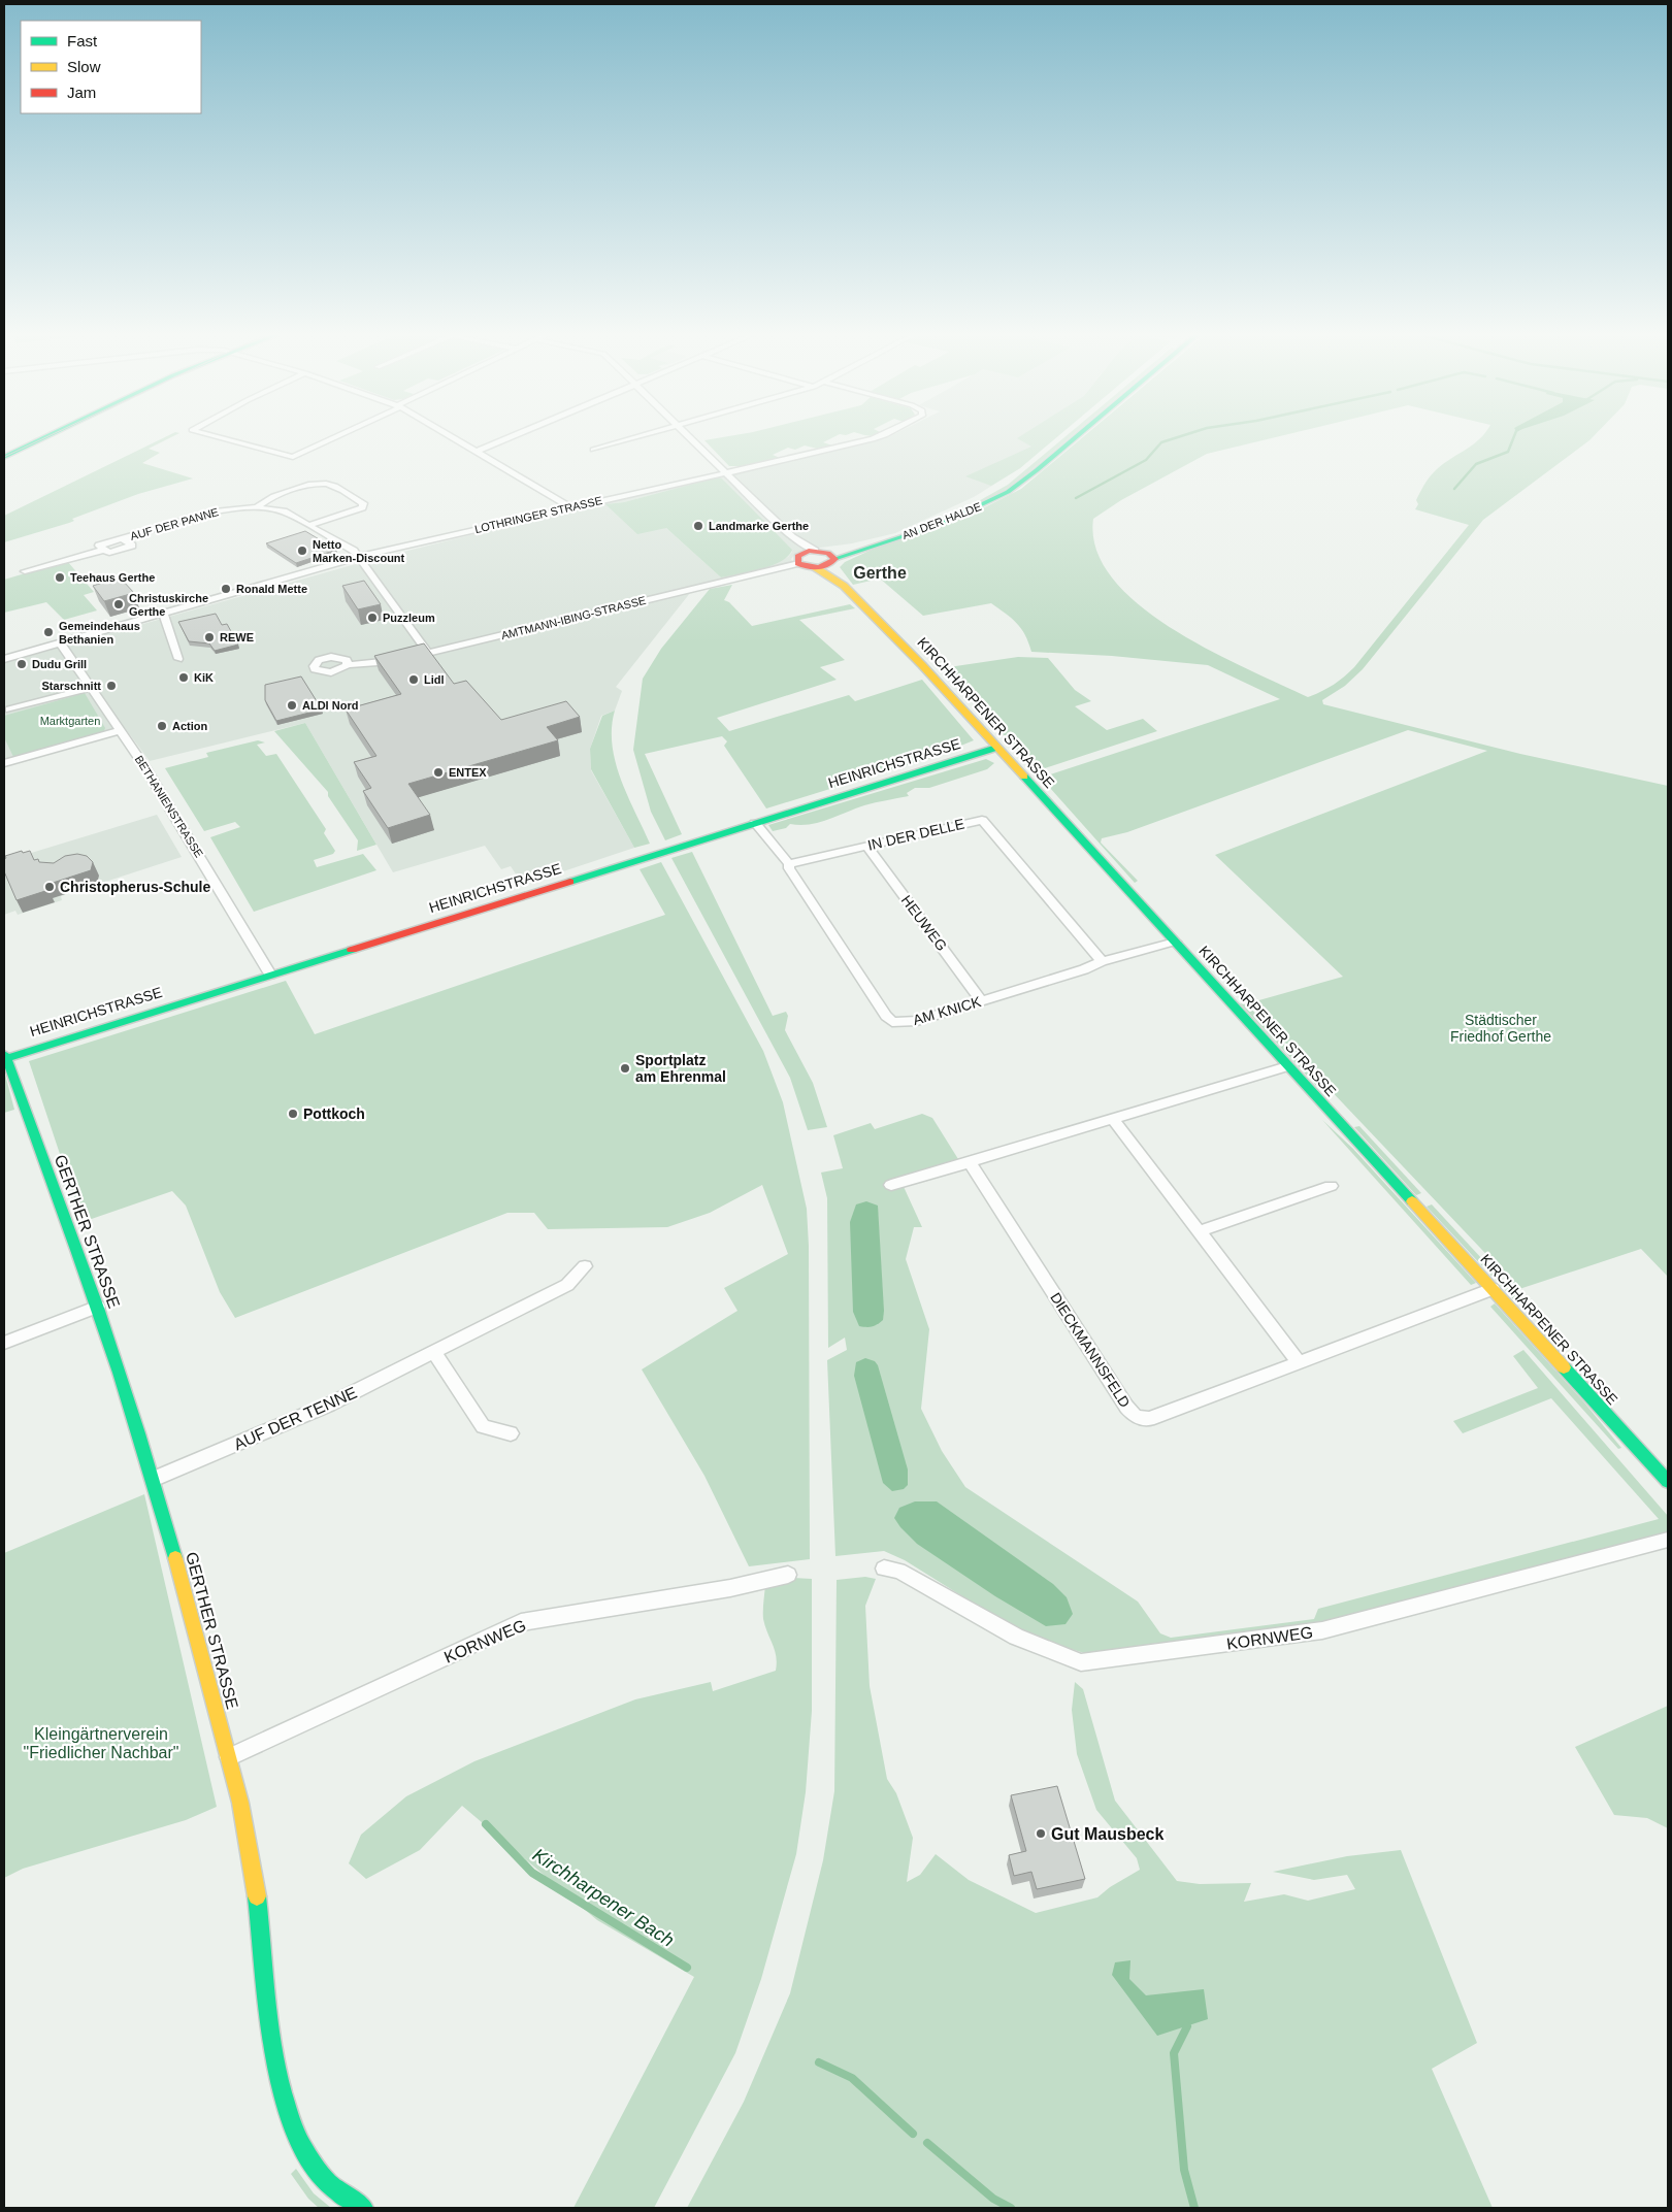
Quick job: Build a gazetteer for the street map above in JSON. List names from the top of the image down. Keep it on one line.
{"streets":{"street":["LOTHRINGER STRASSE","AN DER HALDE","AUF DER PANNE","AMTMANN-IBING-STRASSE","KIRCHHARPENER STRASSE","HEINRICHSTRASSE","BETHANIENSTRASSE","IN DER DELLE","HEUWEG","AM KNICK","GERTHER STRASSE","DIECKMANNSFELD","AUF DER TENNE","KORNWEG"]},"crossings":[["LOTHRINGER STRASSE","AUF DER PANNE"],["LOTHRINGER STRASSE","BETHANIENSTRASSE"],["AN DER HALDE","AMTMANN-IBING-STRASSE"],["AN DER HALDE","KIRCHHARPENER STRASSE"],["KIRCHHARPENER STRASSE","HEINRICHSTRASSE"],["KIRCHHARPENER STRASSE","AM KNICK"],["KIRCHHARPENER STRASSE","DIECKMANNSFELD"],["HEINRICHSTRASSE","BETHANIENSTRASSE"],["HEINRICHSTRASSE","AM KNICK"],["HEINRICHSTRASSE","GERTHER STRASSE"],["IN DER DELLE","HEUWEG"],["IN DER DELLE","AM KNICK"],["HEUWEG","AM KNICK"],["GERTHER STRASSE","AUF DER TENNE"],["GERTHER STRASSE","KORNWEG"]],"districts":["Gerthe"],"water":["Kirchharpener Bach"],"parks":["Marktgarten","Städtischer Friedhof Gerthe","Kleingärtnerverein \"Friedlicher Nachbar\""],"places":["Landmarke Gerthe","Netto Marken-Discount","Teehaus Gerthe","Ronald Mette","Christuskirche Gerthe","Puzzleum","Gemeindehaus Bethanien","REWE","Dudu Grill","KiK","Lidl","Starschnitt","ALDI Nord","Action","ENTEX","Christopherus-Schule","Sportplatz am Ehrenmal","Pottkoch","Gut Mausbeck"],"legend":["Fast","Slow","Jam"]}
